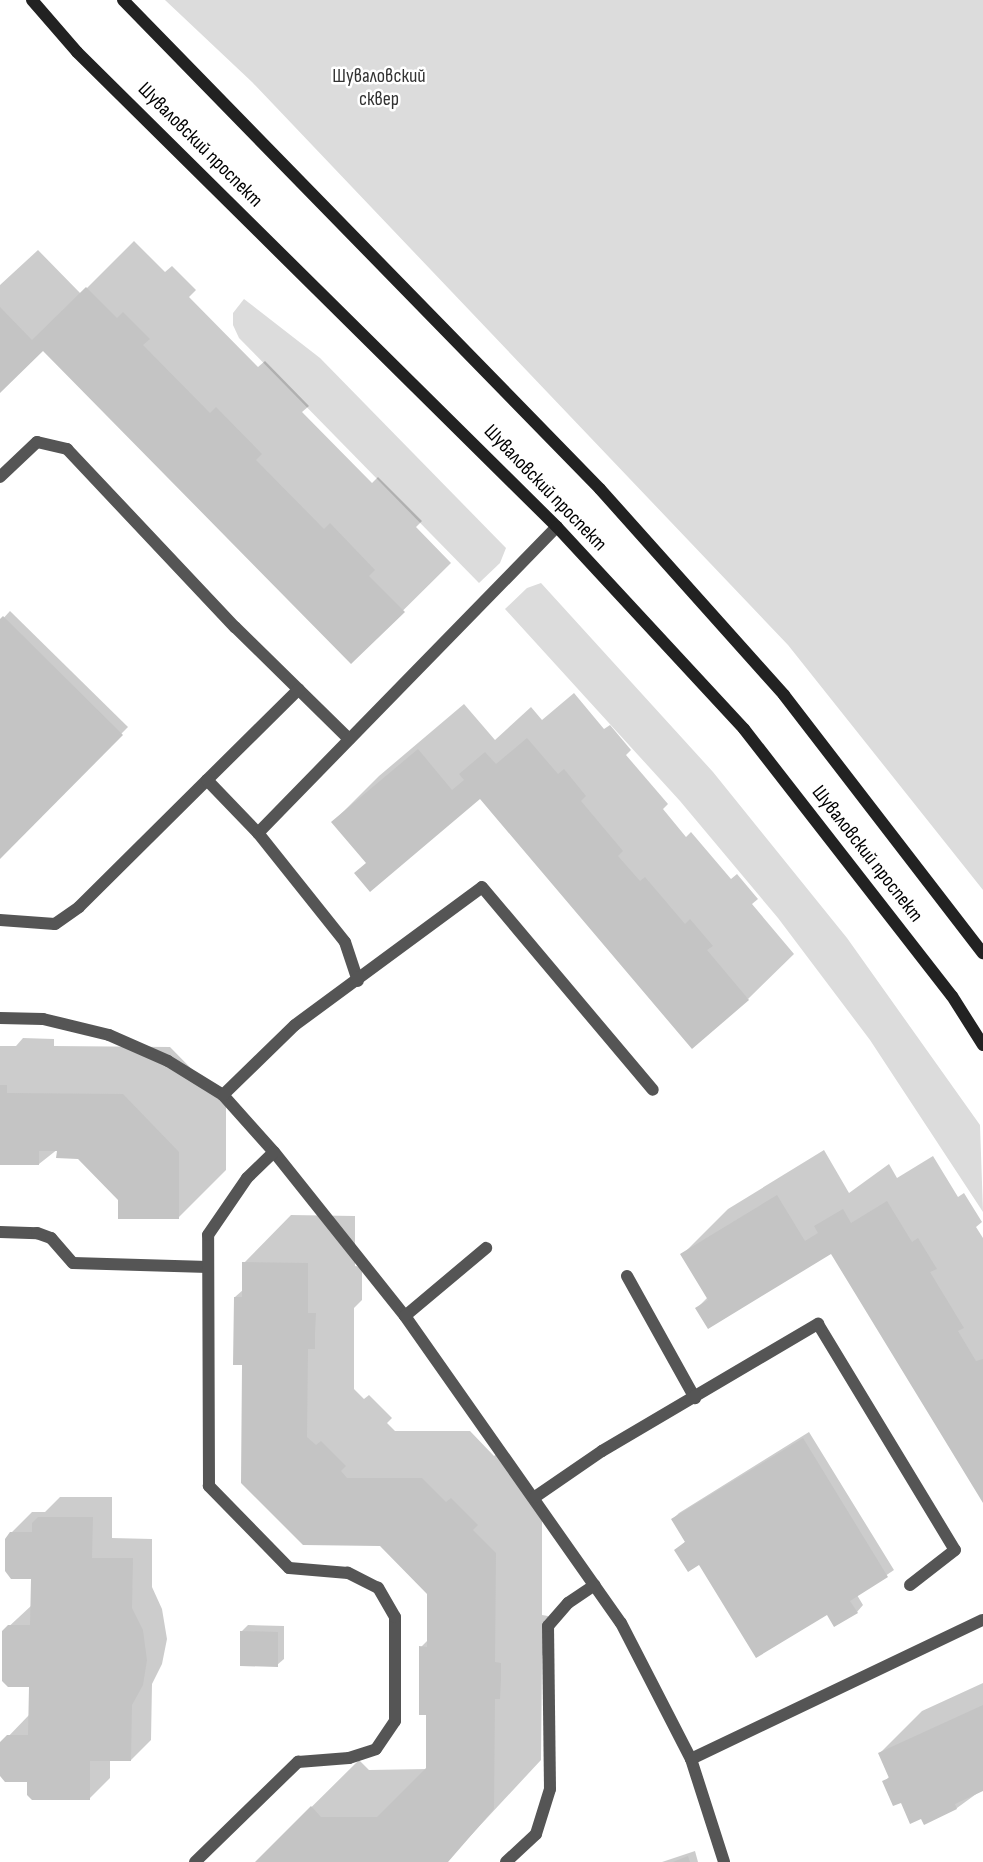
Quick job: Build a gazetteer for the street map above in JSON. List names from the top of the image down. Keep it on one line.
{"streets":{"street":["Шуваловский проспект"]},"parks":["Шуваловский сквер"]}
